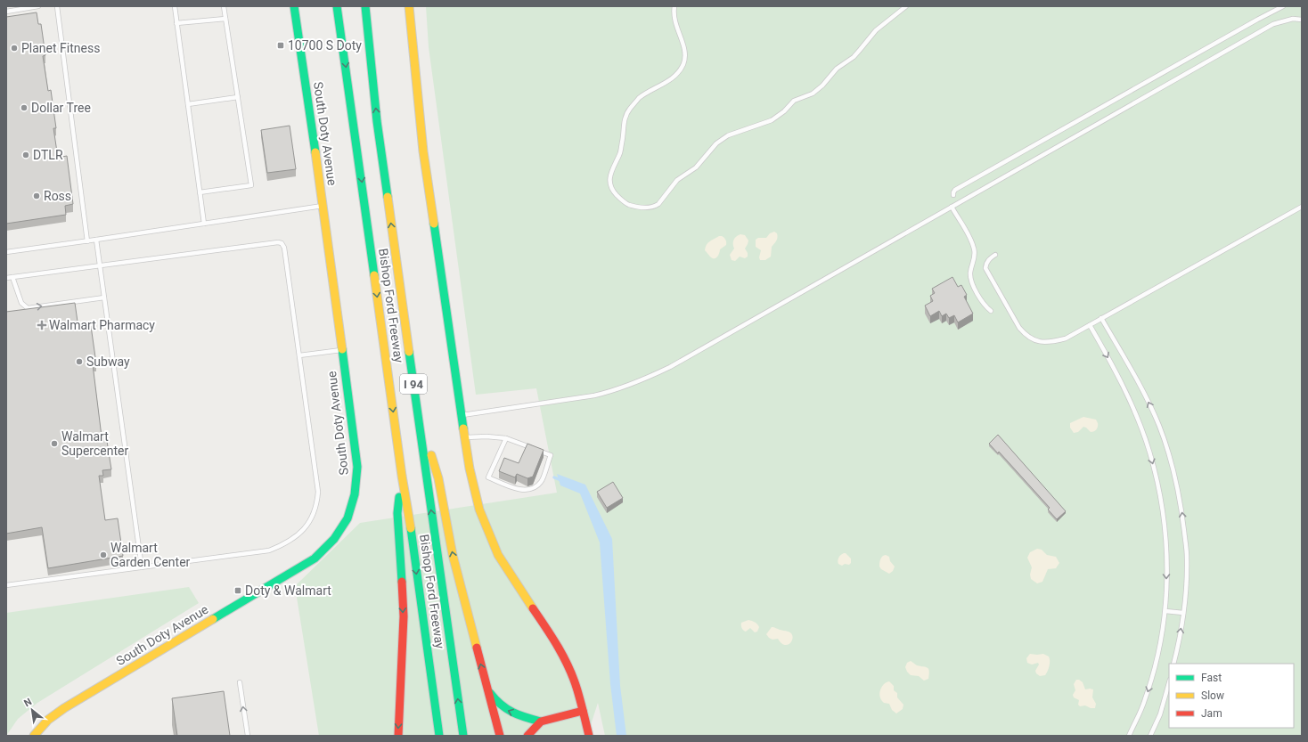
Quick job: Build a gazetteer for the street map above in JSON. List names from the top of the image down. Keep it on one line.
{"streets":{"main road":["South Doty Avenue","Bishop Ford Freeway","I 94"]},"places":{"transit":["10700 S Doty","Doty & Walmart"],"other":["Planet Fitness","Dollar Tree","DTLR","Ross","Subway","Walmart Supercenter","Walmart Garden Center"],"health":["Walmart Pharmacy"]},"legend":["Fast","Slow","Jam"],"north":"top left"}
